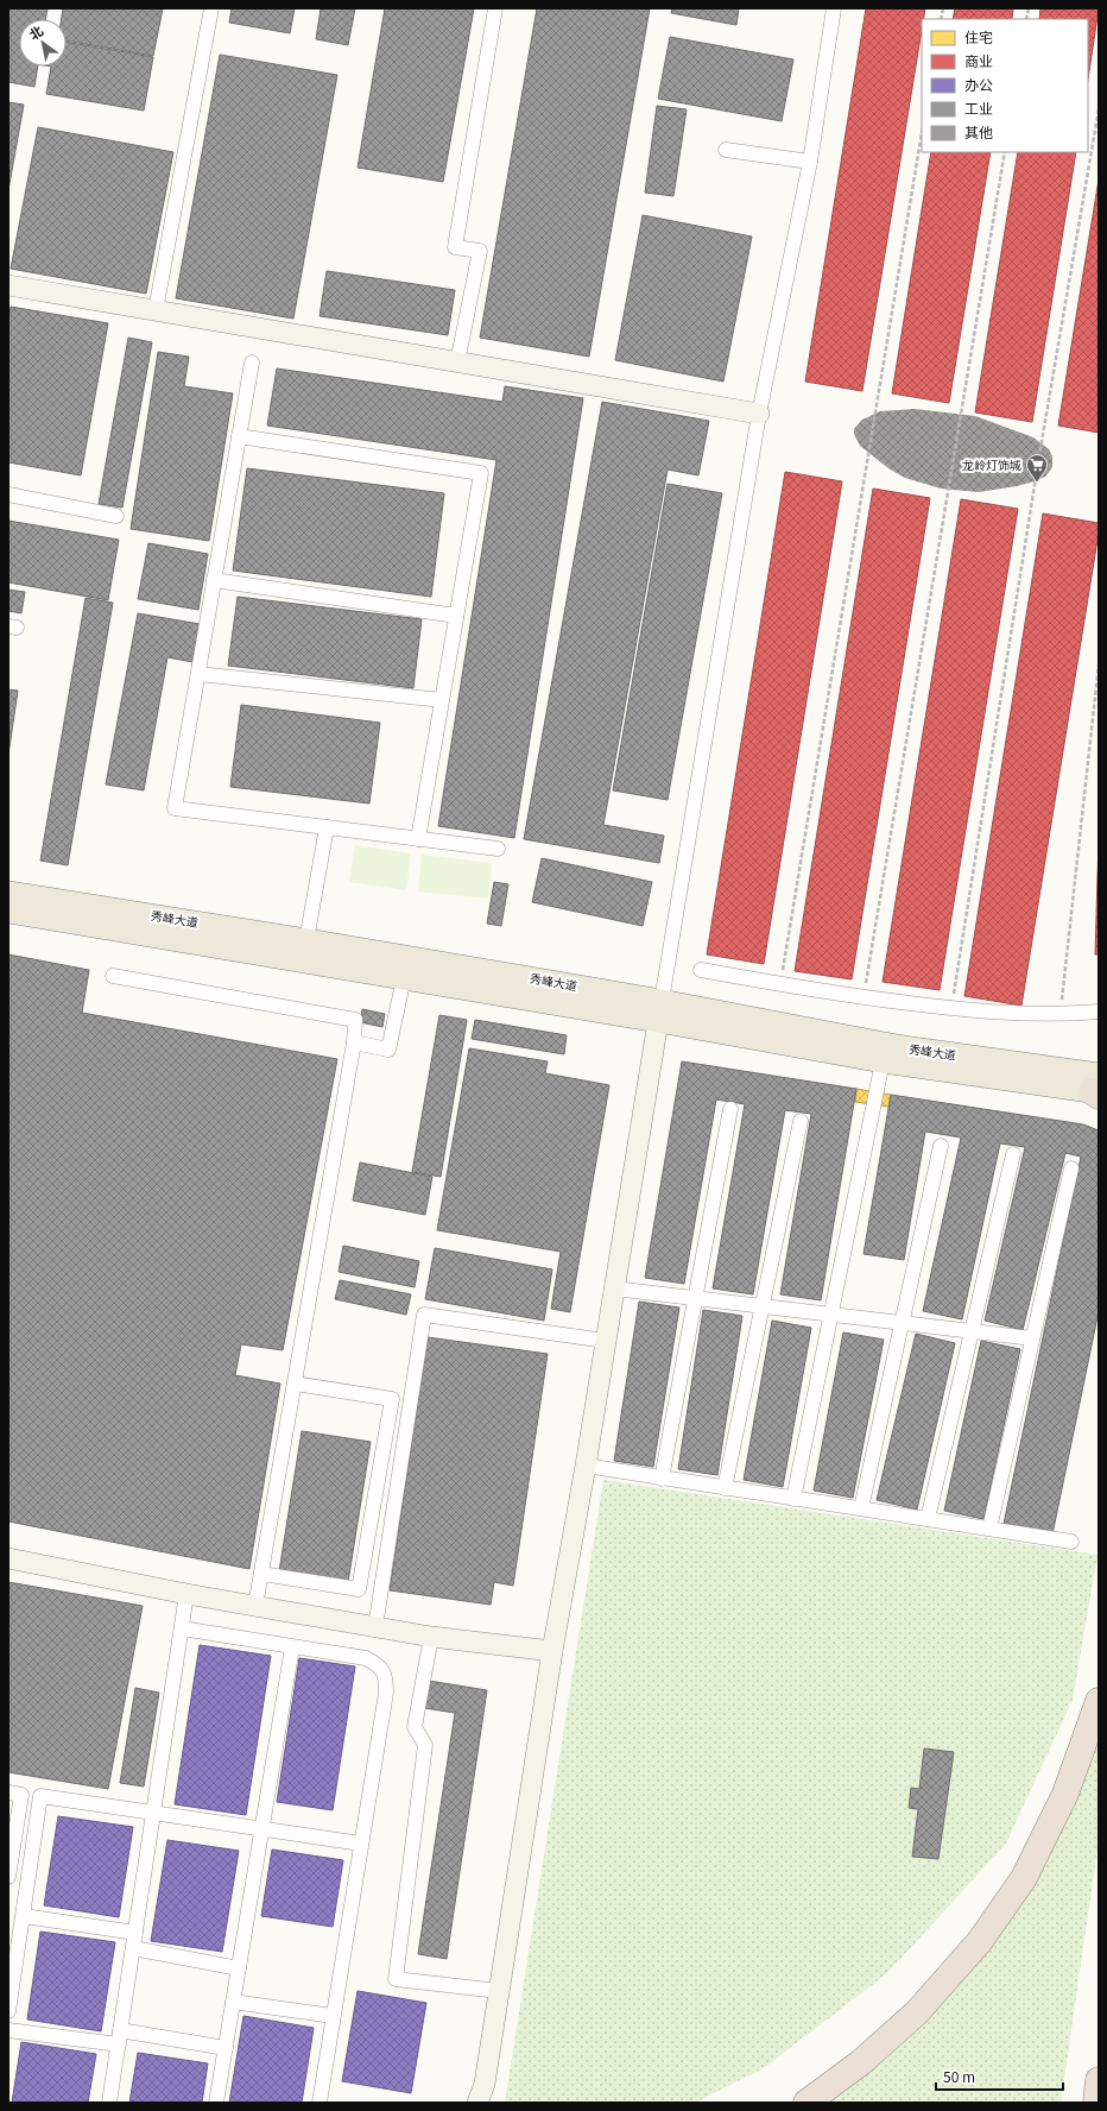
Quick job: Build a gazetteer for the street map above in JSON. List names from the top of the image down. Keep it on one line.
{"streets":{"main road":["秀峰大道"]},"places":{"supermarket":["龙岭灯饰城"]},"legend":["住宅","商业","办公","工业","其他"],"scale_bar":"50 m","north":"top left"}
